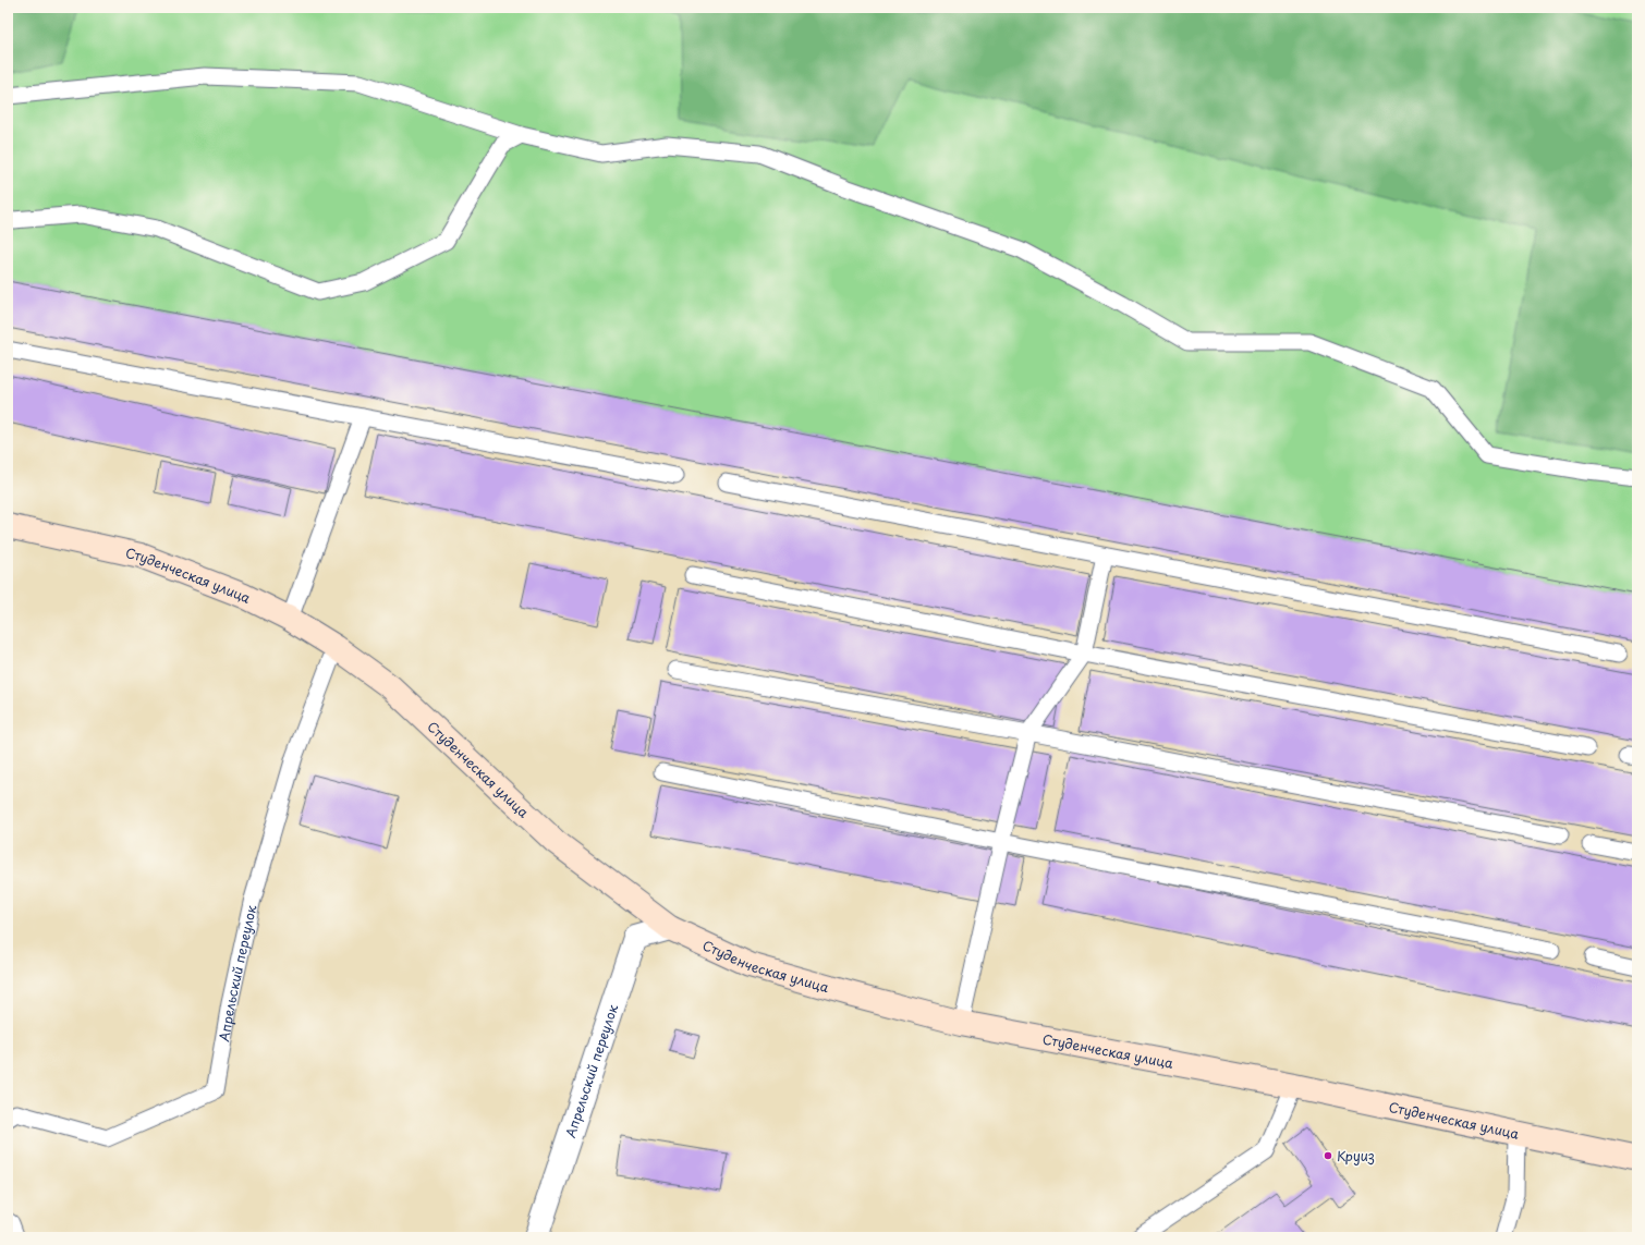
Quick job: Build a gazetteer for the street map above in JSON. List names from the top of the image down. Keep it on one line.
{"streets":{"main road":["Студенческая улица"],"street":["Апрельский переулок"]},"crossings":[["Студенческая улица","Апрельский переулок"]],"places":["Круиз"]}
